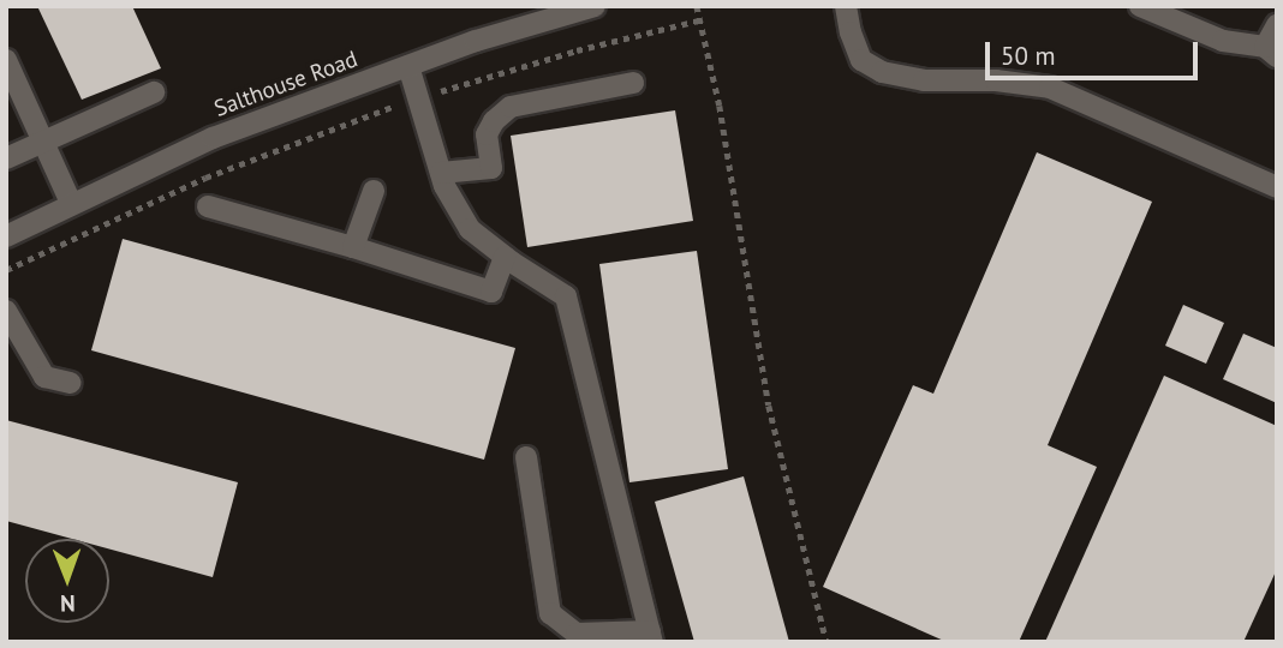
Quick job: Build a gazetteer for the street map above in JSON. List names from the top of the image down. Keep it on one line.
{"streets":{"street":["Salthouse Road"]},"scale_bar":"50 m","north":"bottom"}
